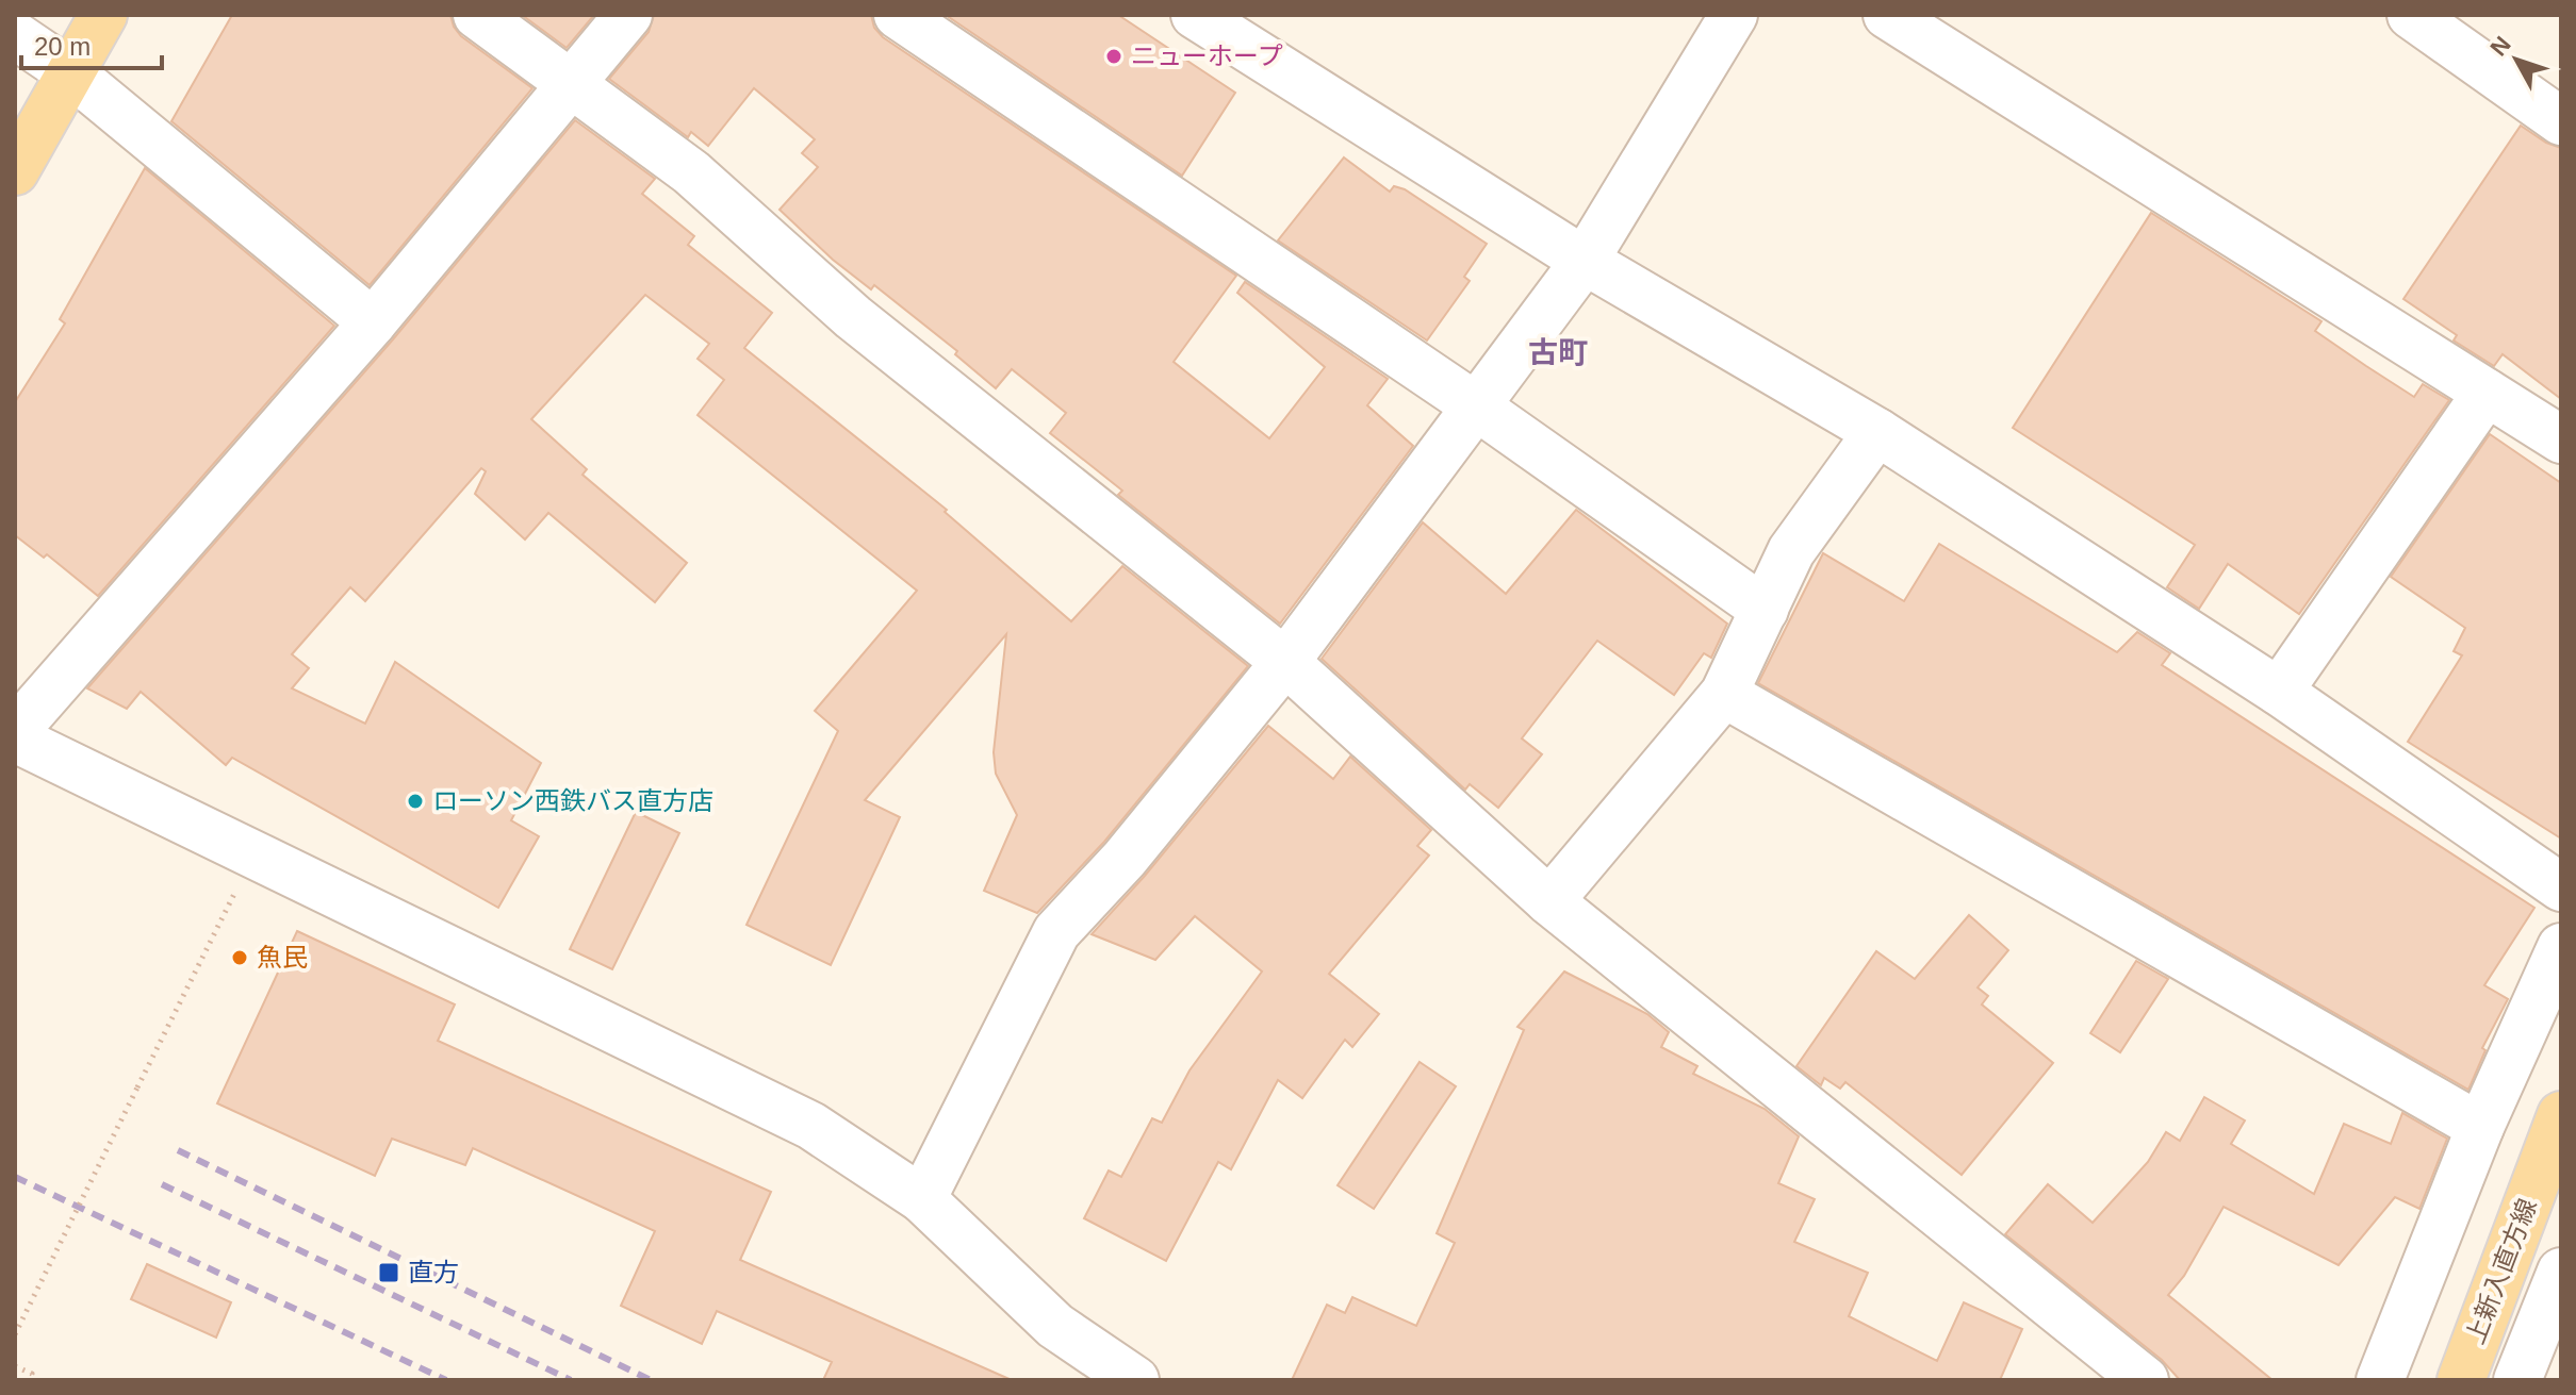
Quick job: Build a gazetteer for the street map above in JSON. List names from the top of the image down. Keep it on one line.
{"streets":{"main road":["上新入直方線"]},"districts":["古町"],"places":{"other":["ニューホープ","ローソン西鉄バス直方店","魚民"],"transit":["直方"]},"scale_bar":"20 m","north":"top left"}
